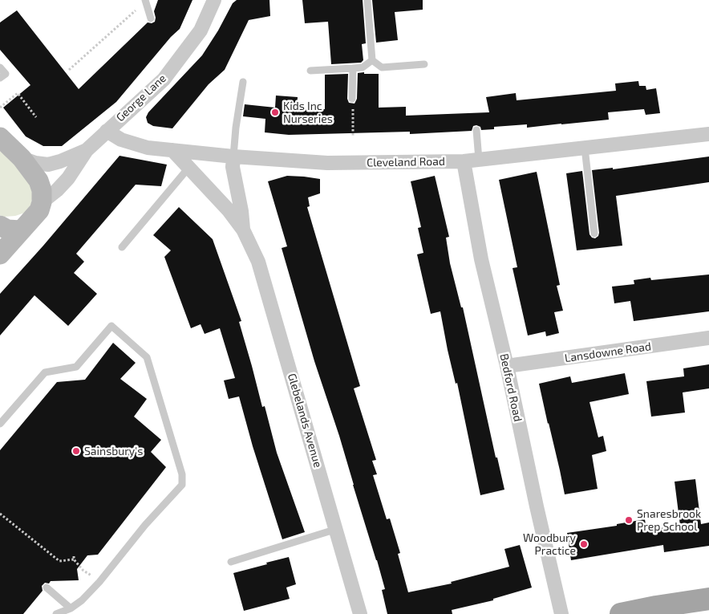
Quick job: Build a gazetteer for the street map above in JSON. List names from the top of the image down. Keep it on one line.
{"streets":{"street":["George Lane","Cleveland Road","Lansdowne Road","Bedford Road","Glebelands Avenue"]},"crossings":[["George Lane","Cleveland Road"],["Cleveland Road","Bedford Road"],["Cleveland Road","Glebelands Avenue"],["Lansdowne Road","Bedford Road"]],"places":["Kids Inc Nurseries","Sainsbury's","Snaresbrook Prep School","Woodbury Practice"]}
